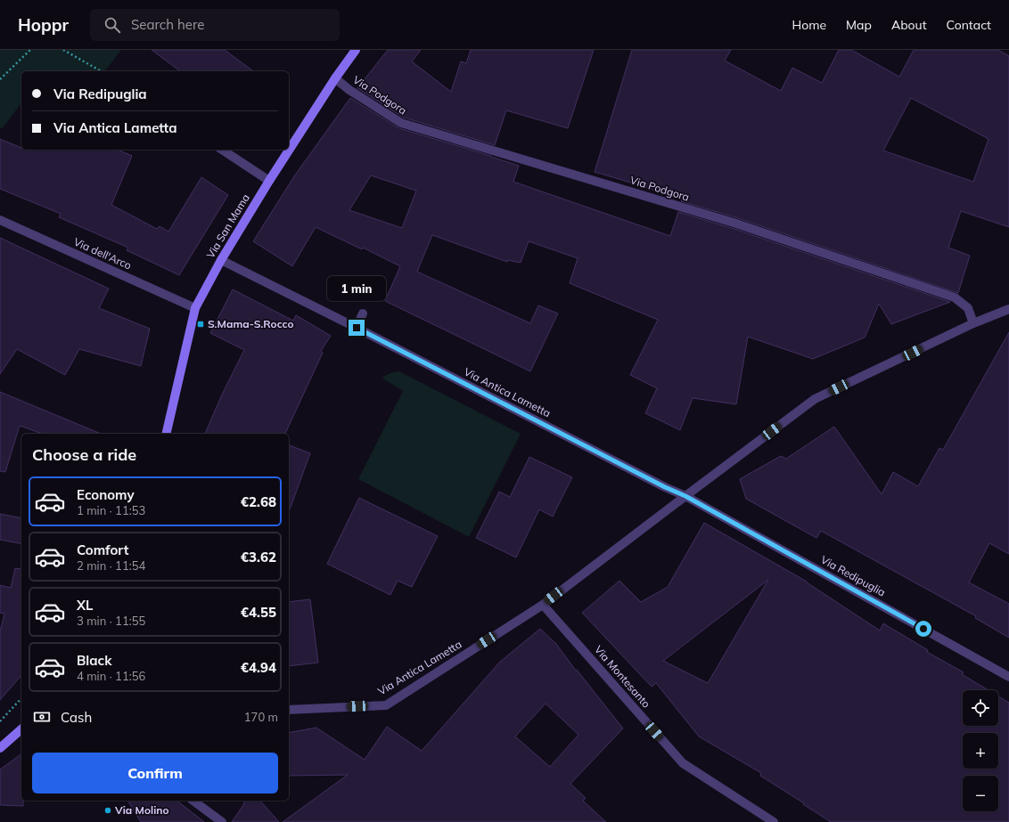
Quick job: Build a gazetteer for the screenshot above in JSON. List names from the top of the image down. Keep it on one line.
{"streets":{"street":["Via Podgora","Via San Mama","Via dell'Arco","Via Antica Lametta","Via Redipuglia","Via Montesanto"]},"crossings":[["Via Podgora","Via San Mama"],["Via Podgora","Via Antica Lametta"],["Via San Mama","Via dell'Arco"],["Via San Mama","Via Antica Lametta"],["Via Antica Lametta","Via Redipuglia"],["Via Antica Lametta","Via Montesanto"]],"places":{"transit":["S.Mama-S.Rocco"],"other":["Via Molino"]},"page":{"header":"Hoppr","search":"Search here","nav":["Home","Map","About","Contact"],"banner":["Via Redipuglia","Via Antica Lametta"],"bubble":"1 min","heading":"Choose a ride","list":[{"name":"Economy","note":"1 min · 11:53","value":"€2.68"},{"name":"Comfort","note":"2 min · 11:54","value":"€3.62"},{"name":"XL","note":"3 min · 11:55","value":"€4.55"},{"name":"Black","note":"4 min · 11:56","value":"€4.94"}],"map_buttons":["+","−"],"pay":["Cash","170 m"],"buttons":"Confirm"}}
